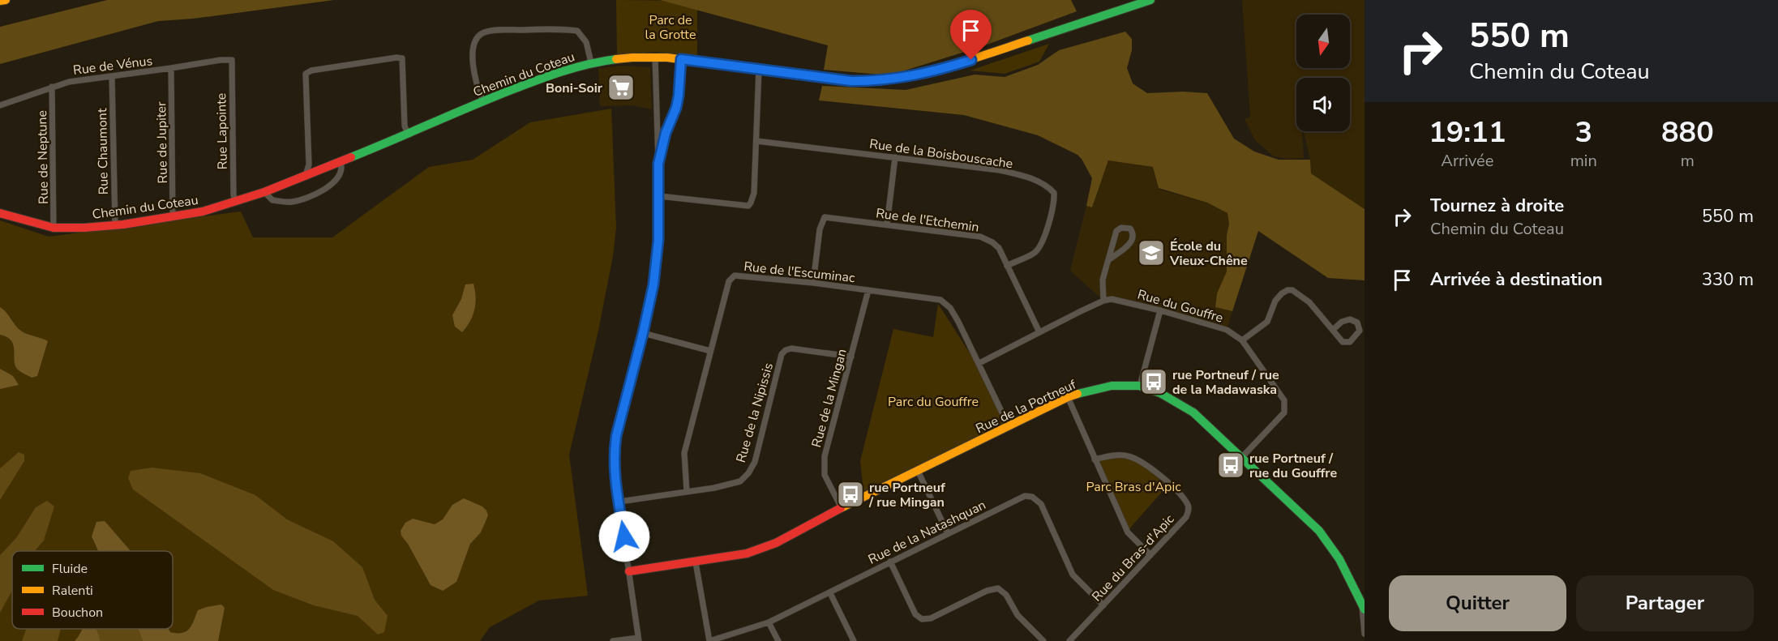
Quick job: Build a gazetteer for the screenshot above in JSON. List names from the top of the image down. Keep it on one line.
{"streets":{"main road":["Chemin du Coteau","Rue de la Portneuf"],"street":["Rue de Vénus","Rue Lapointe","Rue de Jupiter","Rue Chaumont","Rue de la Boisbouscache","Rue de Neptune","Rue de l'Etchemin","Rue de l'Escuminac","Rue du Gouffre","Rue de la Mingan","Rue de la Nipissis","Rue de la Natashquan","Rue du Bras-d'Apic"]},"crossings":[["Rue de Vénus","Rue Lapointe"],["Rue de Vénus","Rue de Jupiter"],["Rue de Vénus","Rue Chaumont"],["Rue de Vénus","Rue de Neptune"],["Chemin du Coteau","Rue Lapointe"],["Chemin du Coteau","Rue de Jupiter"],["Chemin du Coteau","Rue Chaumont"],["Chemin du Coteau","Rue de Neptune"],["Rue de la Boisbouscache","Rue de l'Etchemin"],["Rue de l'Etchemin","Rue de l'Escuminac"],["Rue de l'Etchemin","Rue du Gouffre"],["Rue de l'Escuminac","Rue du Gouffre"],["Rue de l'Escuminac","Rue de la Mingan"],["Rue de l'Escuminac","Rue de la Portneuf"],["Rue de l'Escuminac","Rue de la Nipissis"],["Rue du Gouffre","Rue de la Portneuf"],["Rue de la Mingan","Rue de la Portneuf"],["Rue de la Mingan","Rue de la Nipissis"],["Rue de la Natashquan","Rue du Bras-d'Apic"]],"parks":["Parc de la Grotte","Parc du Gouffre","Parc Bras d'Apic"],"places":{"supermarket":["Boni-Soir"],"school or university":["École du Vieux-Chêne"],"bus stop":["rue Portneuf / rue de la Madawaska","rue Portneuf / rue du Gouffre","rue Portneuf / rue Mingan"]},"legend":["Fluide","Ralenti","Bouchon"],"north":"bottom","page":{"turn":["550 m","Chemin du Coteau"],"eta":["19:11","Arrivée","3","min","880","m"],"list":[{"name":"Tournez à droite","note":"Chemin du Coteau","value":"550 m"},{"name":"Arrivée à destination","value":"330 m"}],"buttons":["Quitter","Partager"]}}
